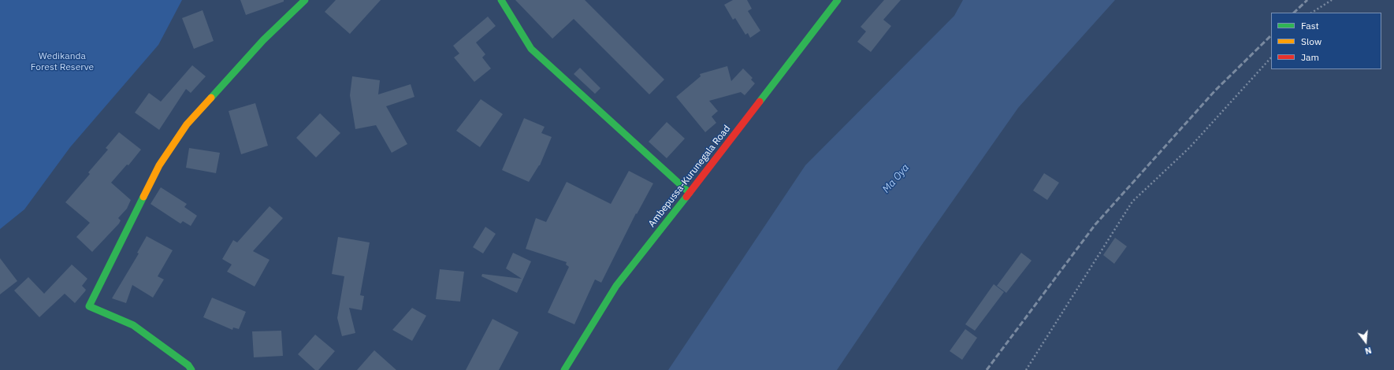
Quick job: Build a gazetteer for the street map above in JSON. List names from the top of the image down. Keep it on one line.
{"streets":{"main road":["Ambepussa-Kurunegala Road"]},"water":["Ma Oya"],"parks":["Wedikanda Forest Reserve"],"legend":["Fast","Slow","Jam"],"north":"bottom"}
